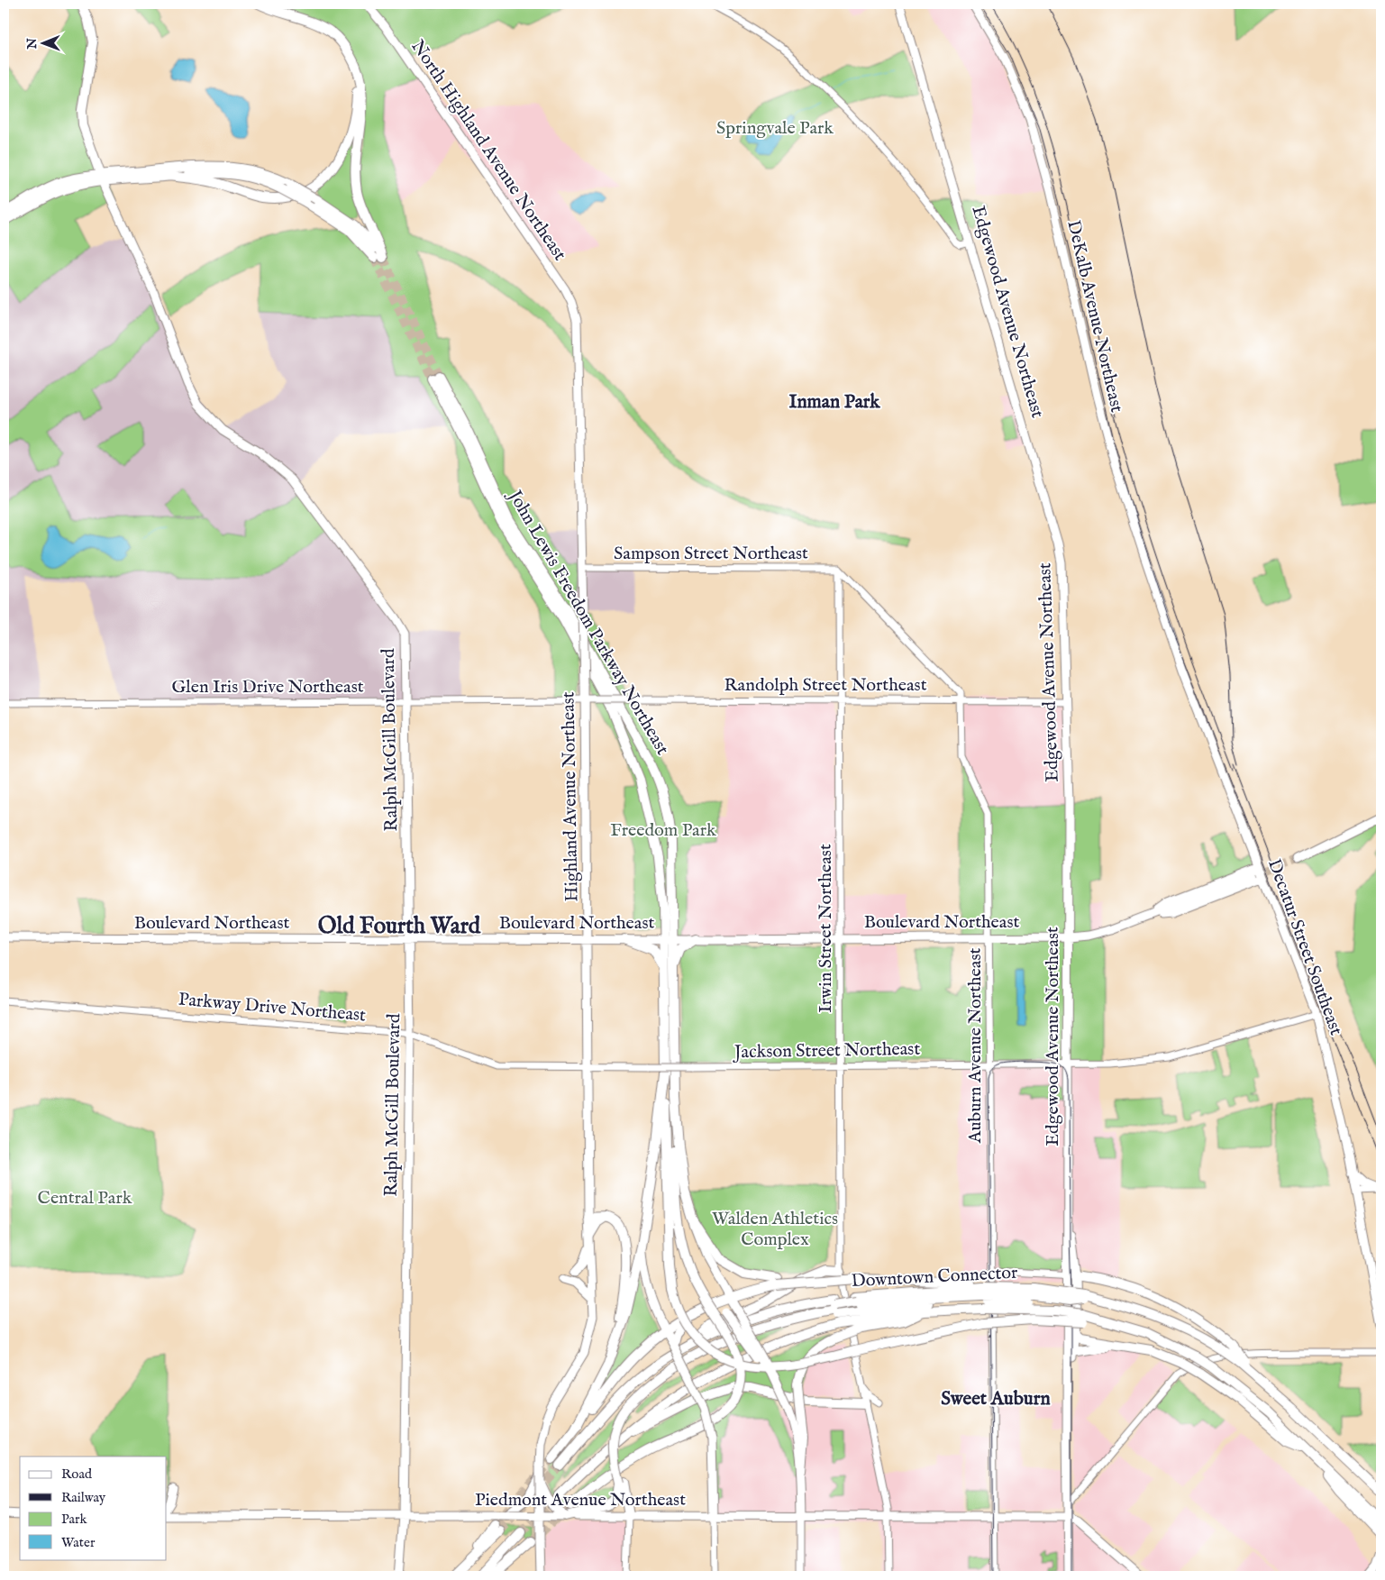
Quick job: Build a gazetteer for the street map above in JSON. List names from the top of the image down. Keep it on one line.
{"streets":{"highway":["John Lewis Freedom Parkway Northeast","Downtown Connector"],"main road":["North Highland Avenue Northeast","Edgewood Avenue Northeast","DeKalb Avenue Northeast","Ralph McGill Boulevard","Highland Avenue Northeast","Boulevard Northeast","Decatur Street Southeast","Piedmont Avenue Northeast"],"street":["Sampson Street Northeast","Randolph Street Northeast","Glen Iris Drive Northeast","Irwin Street Northeast","Parkway Drive Northeast","Auburn Avenue Northeast","Jackson Street Northeast"]},"crossings":[["North Highland Avenue Northeast","Highland Avenue Northeast"],["Edgewood Avenue Northeast","Randolph Street Northeast"],["Edgewood Avenue Northeast","Boulevard Northeast"],["Edgewood Avenue Northeast","Jackson Street Northeast"],["Edgewood Avenue Northeast","Piedmont Avenue Northeast"],["DeKalb Avenue Northeast","Decatur Street Southeast"],["Sampson Street Northeast","Highland Avenue Northeast"],["Sampson Street Northeast","Irwin Street Northeast"],["John Lewis Freedom Parkway Northeast","Boulevard Northeast"],["John Lewis Freedom Parkway Northeast","Downtown Connector"],["Randolph Street Northeast","Glen Iris Drive Northeast"],["Randolph Street Northeast","Highland Avenue Northeast"],["Randolph Street Northeast","Irwin Street Northeast"],["Randolph Street Northeast","Auburn Avenue Northeast"],["Glen Iris Drive Northeast","Ralph McGill Boulevard"],["Glen Iris Drive Northeast","Highland Avenue Northeast"],["Ralph McGill Boulevard","Boulevard Northeast"],["Ralph McGill Boulevard","Parkway Drive Northeast"],["Ralph McGill Boulevard","Piedmont Avenue Northeast"],["Highland Avenue Northeast","Boulevard Northeast"],["Highland Avenue Northeast","Parkway Drive Northeast"],["Highland Avenue Northeast","Jackson Street Northeast"],["Highland Avenue Northeast","Piedmont Avenue Northeast"],["Boulevard Northeast","Irwin Street Northeast"],["Boulevard Northeast","Auburn Avenue Northeast"],["Irwin Street Northeast","Jackson Street Northeast"],["Irwin Street Northeast","Piedmont Avenue Northeast"],["Decatur Street Southeast","Jackson Street Northeast"],["Parkway Drive Northeast","Jackson Street Northeast"],["Auburn Avenue Northeast","Jackson Street Northeast"],["Auburn Avenue Northeast","Piedmont Avenue Northeast"]],"districts":["Inman Park","Old Fourth Ward","Sweet Auburn"],"parks":["Springvale Park","Freedom Park","Central Park","Walden Athletics Complex"],"legend":["Road","Railway","Park","Water"],"north":"left"}
